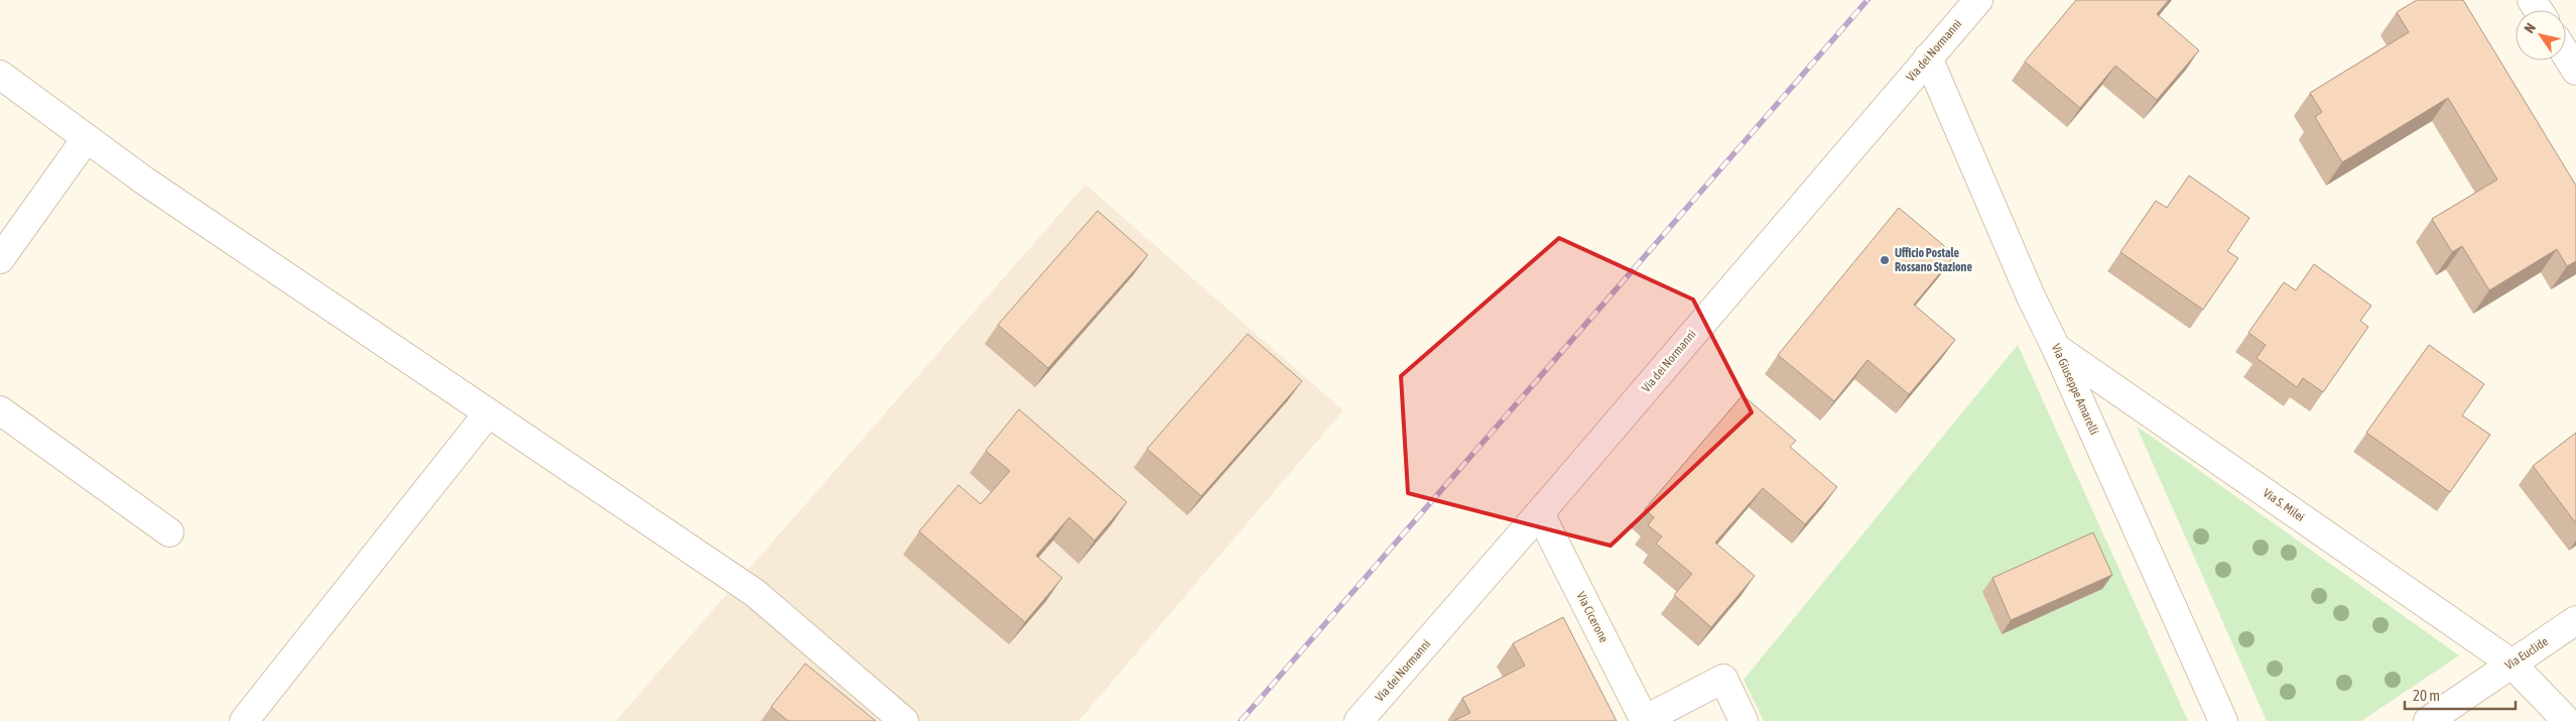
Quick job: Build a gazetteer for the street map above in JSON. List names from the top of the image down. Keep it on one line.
{"streets":{"street":["Via dei Normanni","Via Giuseppe Amarelli","Via S. Milei","Via Cicerone","Via Euclide"]},"crossings":[["Via dei Normanni","Via Giuseppe Amarelli"],["Via dei Normanni","Via Cicerone"],["Via Giuseppe Amarelli","Via S. Milei"],["Via S. Milei","Via Euclide"]],"places":["Ufficio Postale Rossano Stazione"],"scale_bar":"20 m","north":"top left"}
